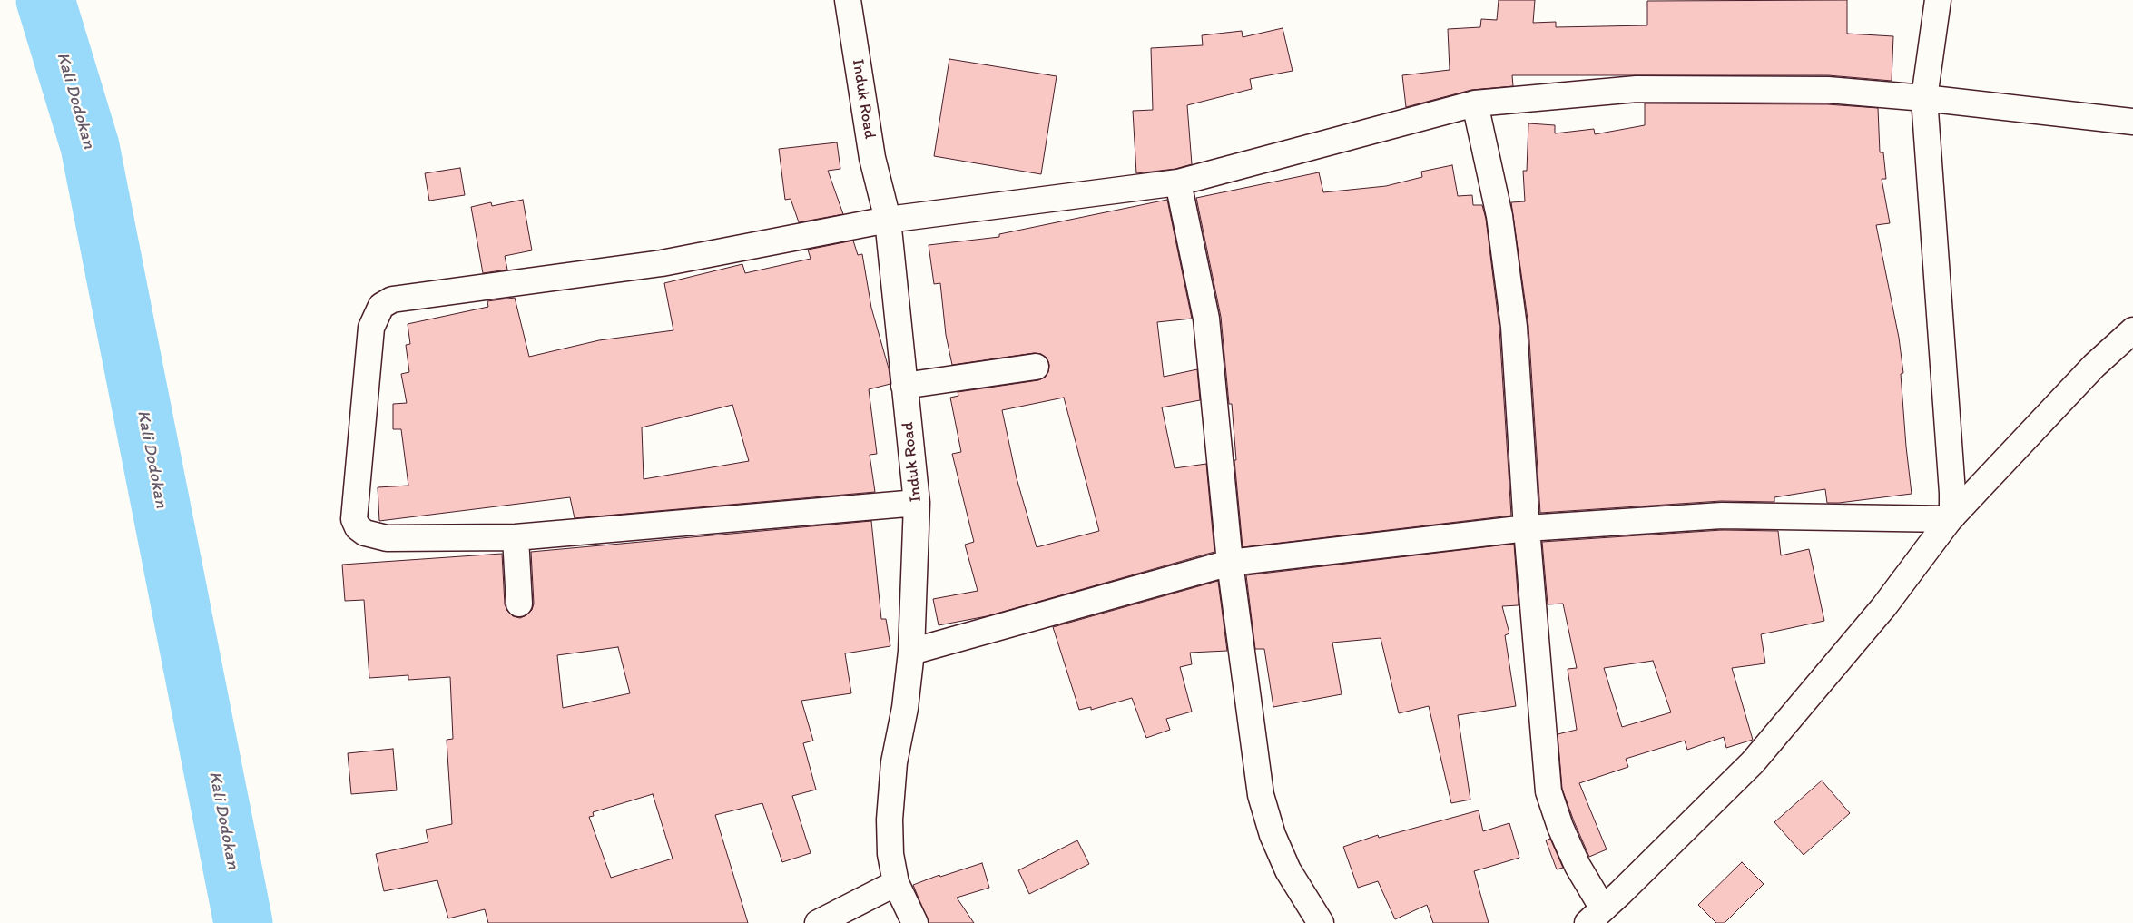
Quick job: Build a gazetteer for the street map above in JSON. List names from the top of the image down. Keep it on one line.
{"streets":{"street":["Induk Road"]},"water":["Kali Dodokan"]}
